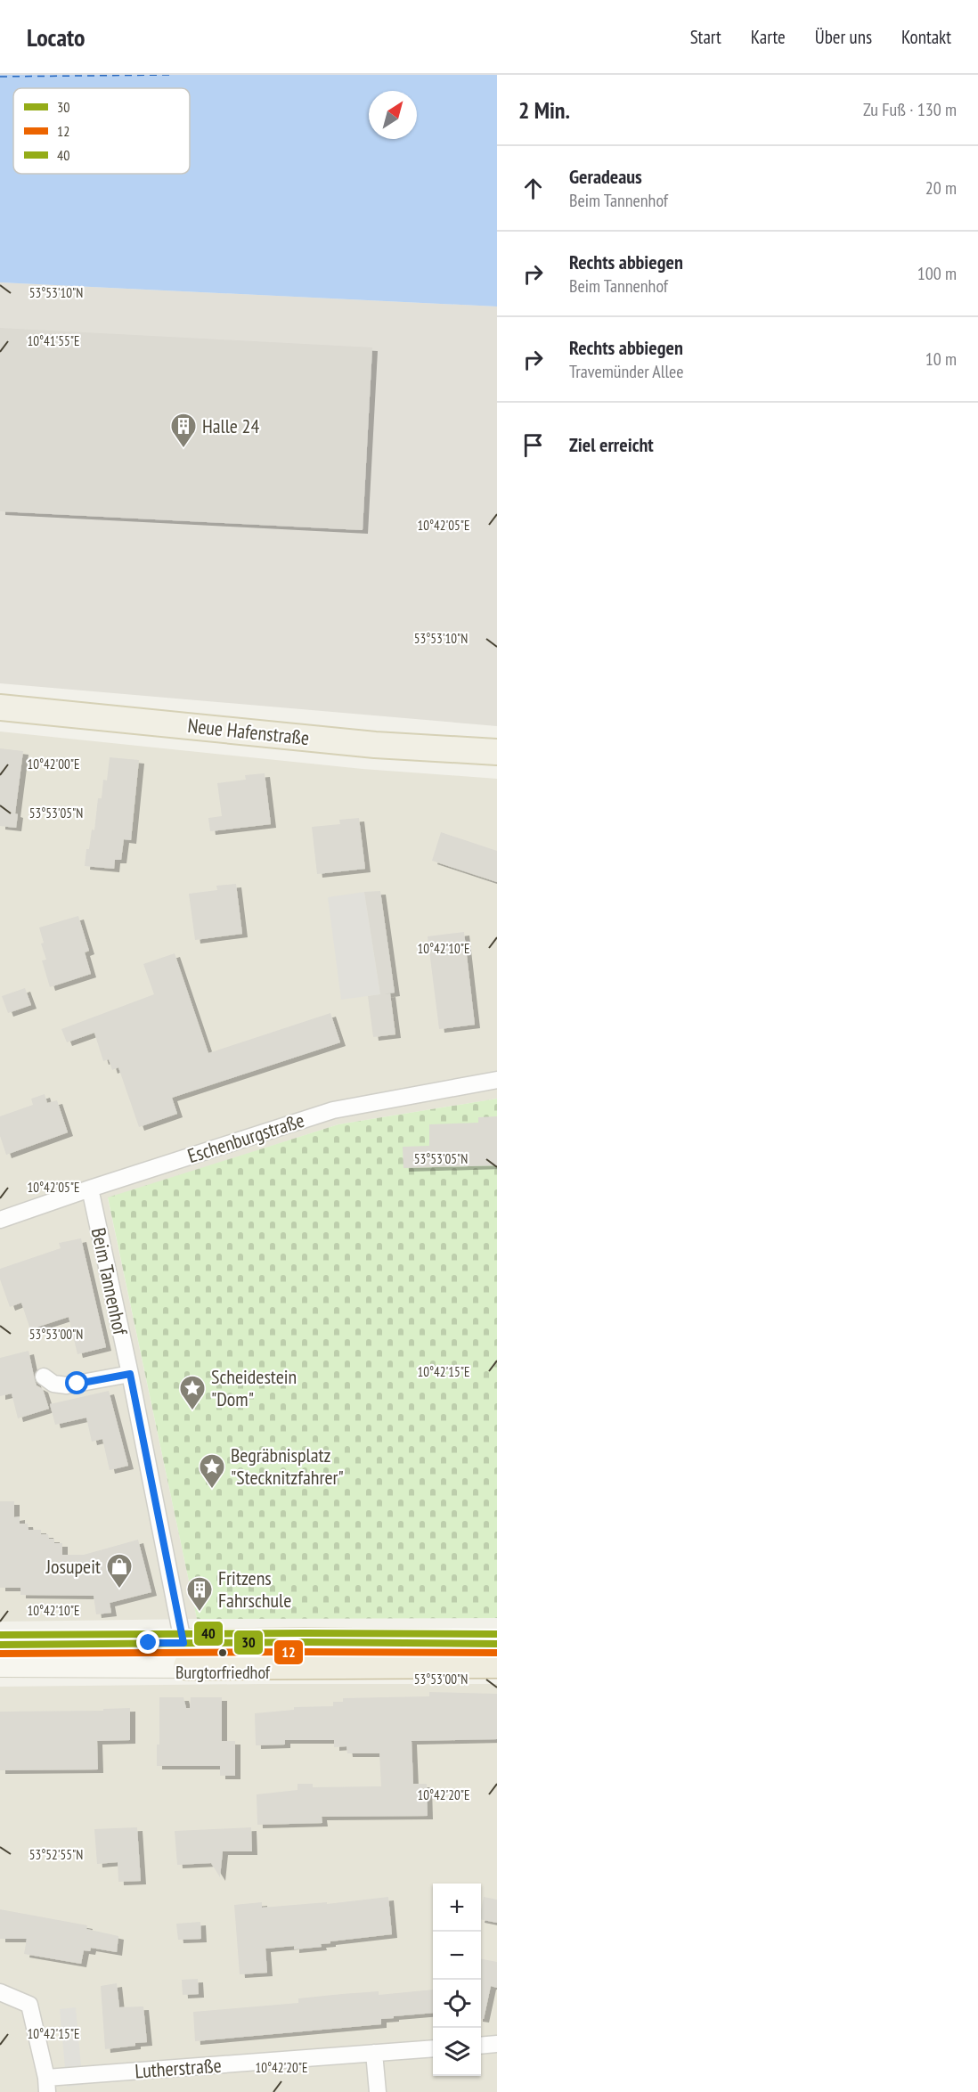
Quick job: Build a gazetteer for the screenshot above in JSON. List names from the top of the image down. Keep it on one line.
{"streets":{"main road":["Neue Hafenstraße"],"street":["Eschenburgstraße","Beim Tannenhof","Lutherstraße"]},"crossings":[["Eschenburgstraße","Beim Tannenhof"]],"places":{"building":["Halle 24","Fritzens Fahrschule"],"place":["Scheidestein \"Dom\"","Begräbnisplatz \"Stecknitzfahrer\""],"shop":["Josupeit"],"other":["Burgtorfriedhof"]},"lines":["transit line 40","transit line 30","transit line 12"],"legend":["30","12","40"],"north":"top right","page":{"header":"Locato","nav":["Start","Karte","Über uns","Kontakt"],"heading":["2 Min.","Zu Fuß · 130 m"],"list":[["Geradeaus","Beim Tannenhof","20 m"],["Rechts abbiegen","Beim Tannenhof","100 m"],["Rechts abbiegen","Travemünder Allee","10 m"],"Ziel erreicht"],"map_buttons":["+","−"]},"coordinates":["53°53'10\"N","10°41'55\"E","10°42'05\"E","10°42'00\"E","53°53'05\"N","10°42'10\"E","53°53'00\"N","10°42'15\"E","10°42'20\"E","53°52'55\"N"]}
